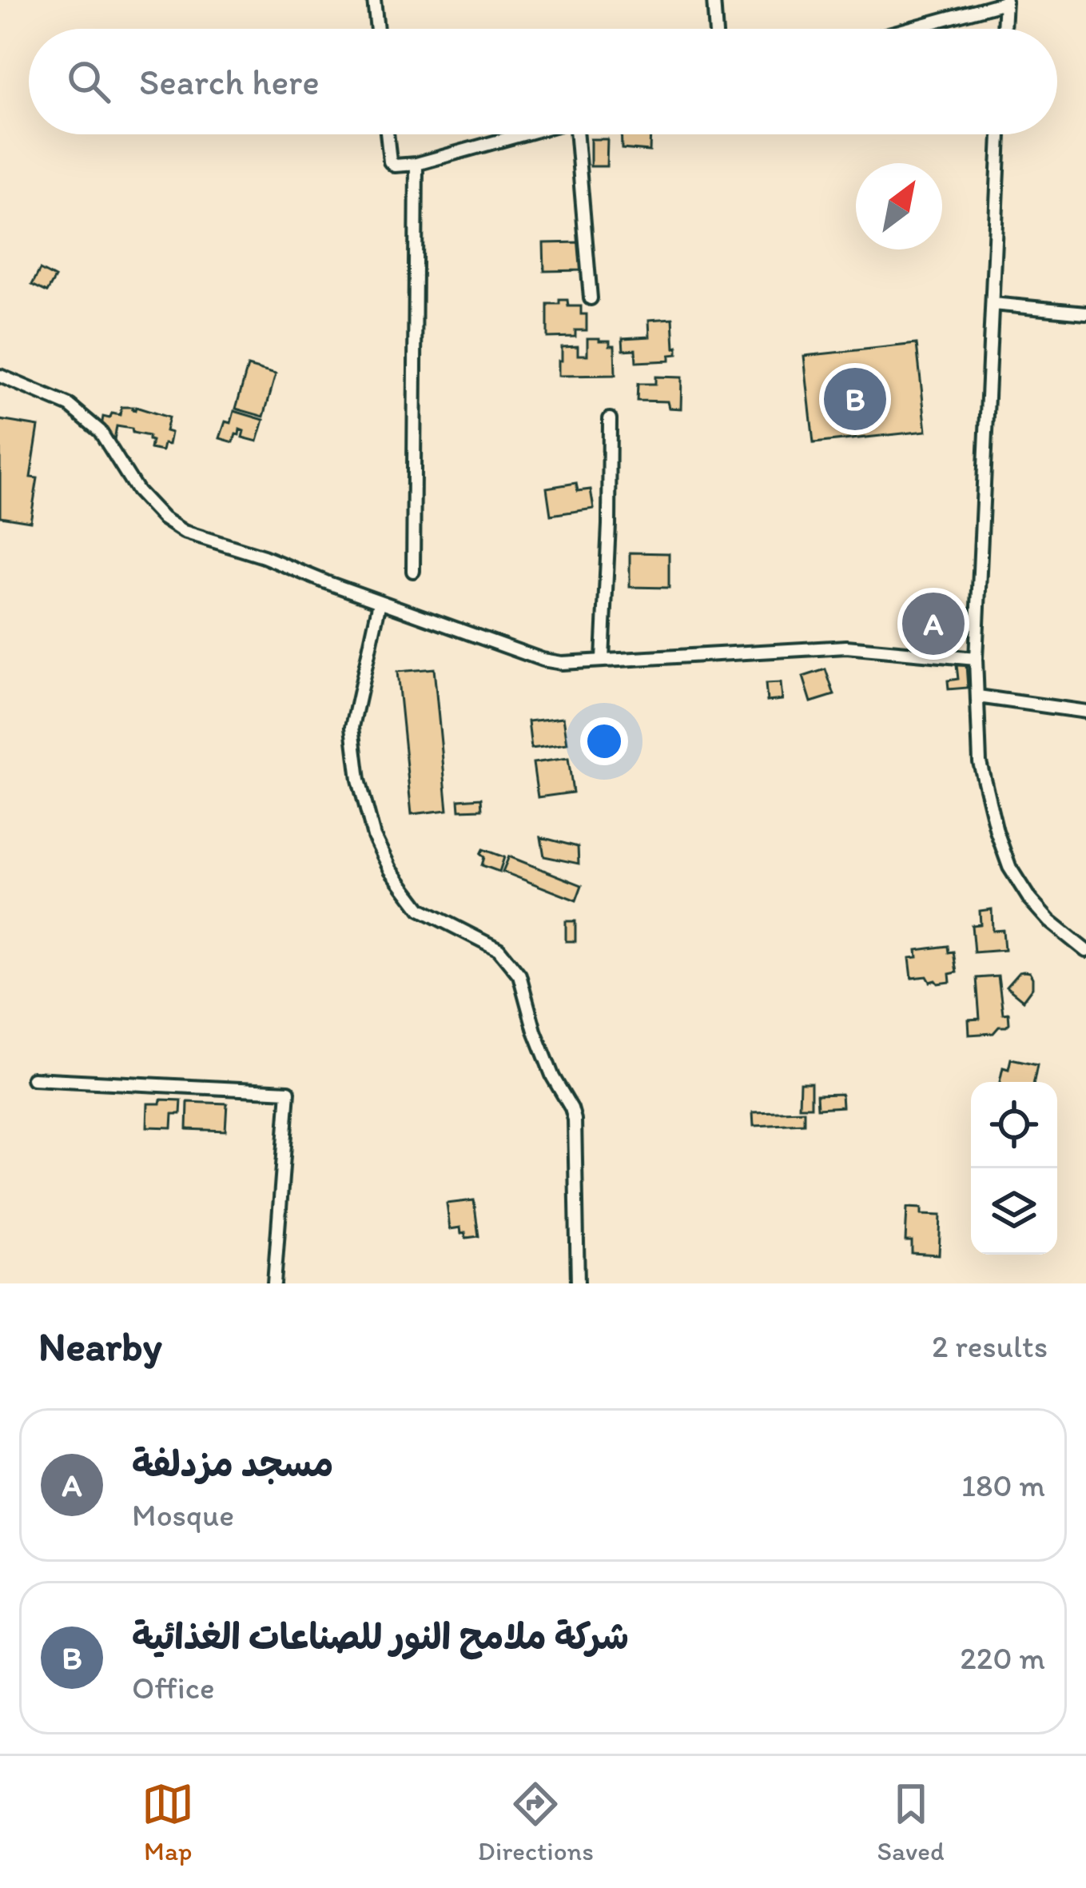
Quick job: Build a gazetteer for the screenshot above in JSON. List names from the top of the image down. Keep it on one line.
{"north":"top right","page":{"search":"Search here","pins":["B","A"],"heading":["Nearby","2 results"],"list":[{"mark":"A","name":"مسجد مزدلفة","note":"Mosque","value":"180 m"},{"mark":"B","name":"شركة ملامح النور للصناعات الغذائية","note":"Office","value":"220 m"}],"nav":["Map","Directions","Saved"]}}
